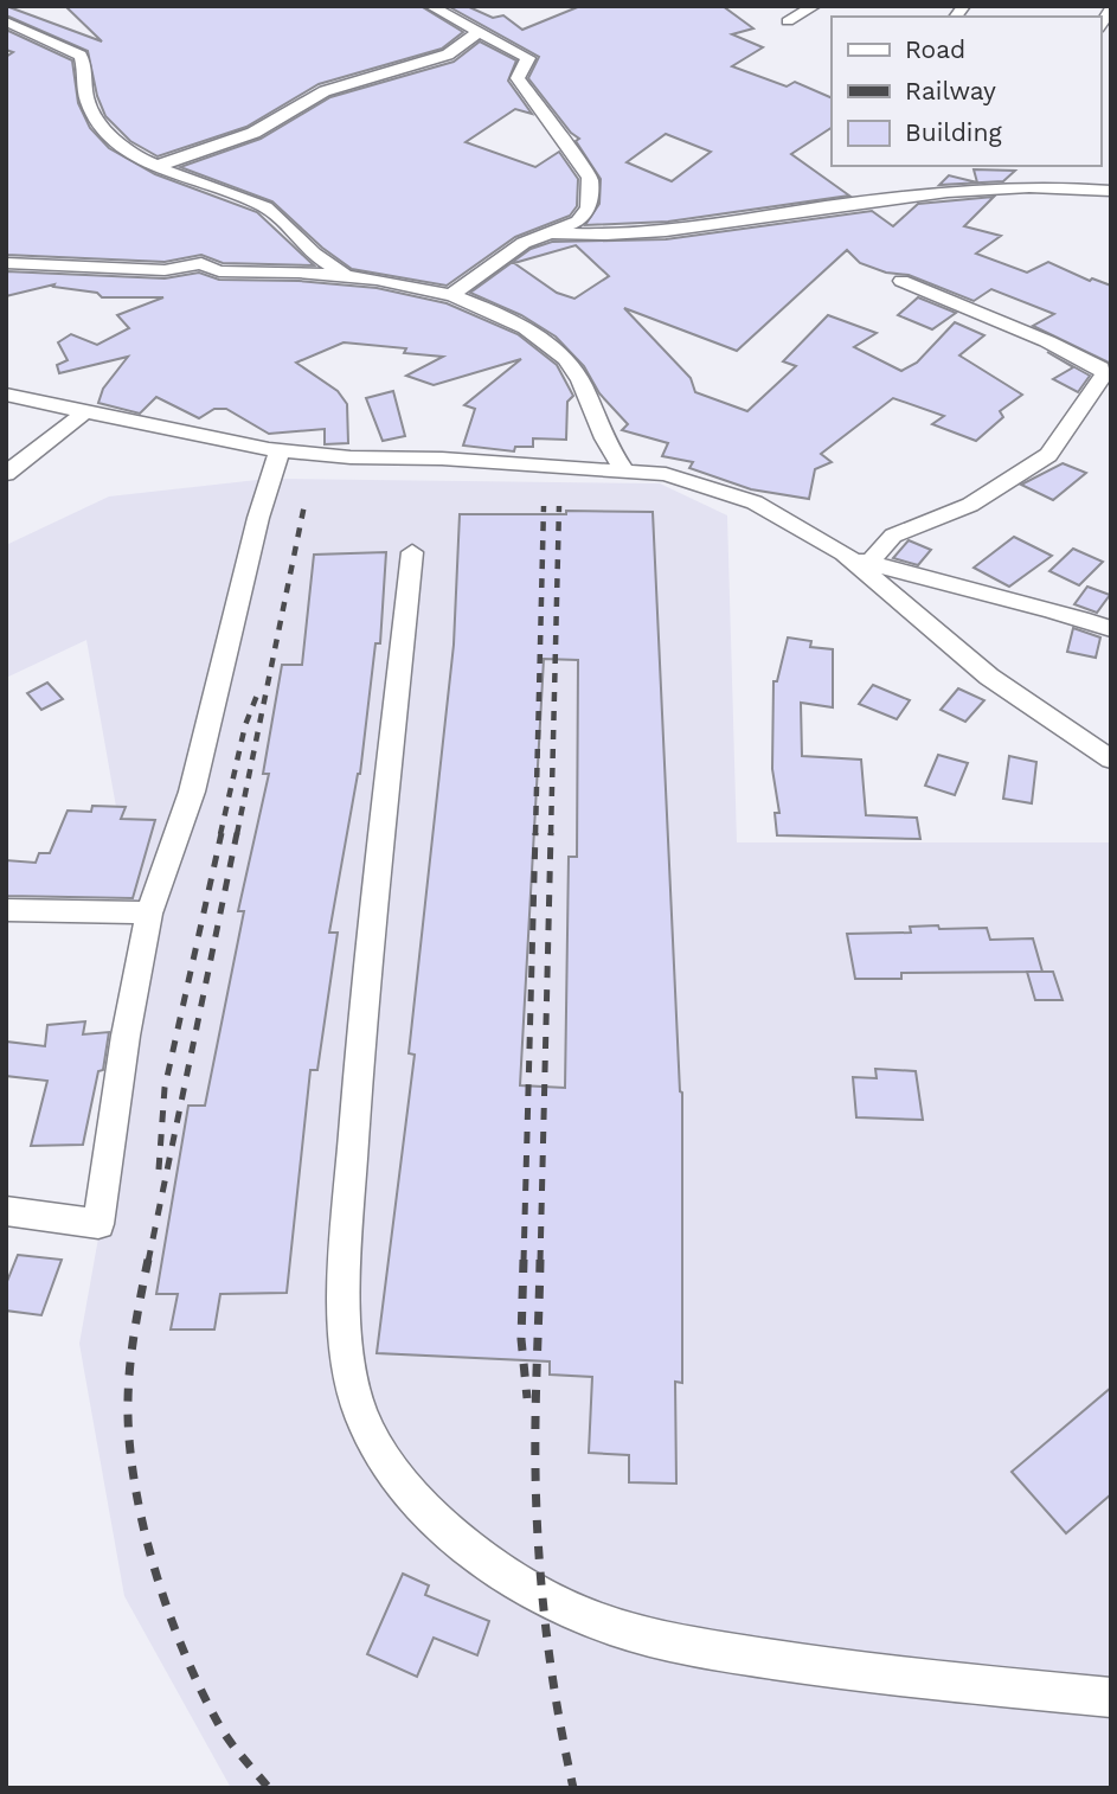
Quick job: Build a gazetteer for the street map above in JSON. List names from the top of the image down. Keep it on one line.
{"legend":["Road","Railway","Building"]}
